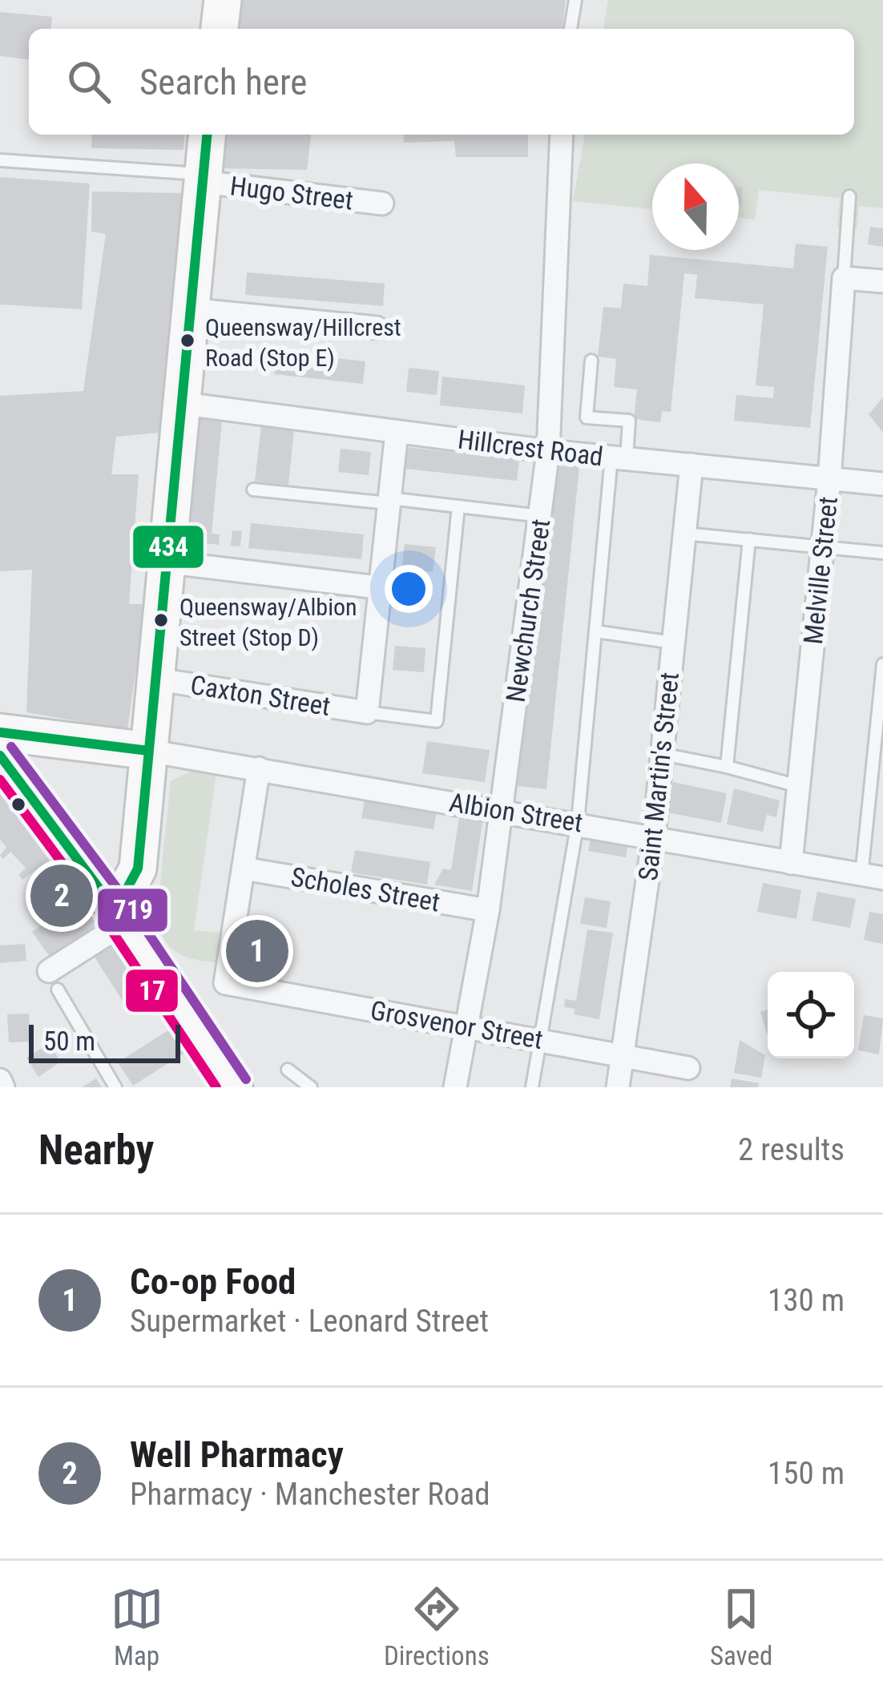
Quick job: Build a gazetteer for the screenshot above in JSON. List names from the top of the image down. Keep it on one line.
{"streets":{"street":["Hugo Street","Hillcrest Road","Melville Street","Newchurch Street","Caxton Street","Saint Martin's Street","Albion Street","Scholes Street","Grosvenor Street"]},"crossings":[["Hillcrest Road","Melville Street"],["Hillcrest Road","Newchurch Street"],["Hillcrest Road","Saint Martin's Street"],["Melville Street","Albion Street"],["Newchurch Street","Albion Street"],["Newchurch Street","Scholes Street"],["Newchurch Street","Grosvenor Street"],["Saint Martin's Street","Albion Street"],["Saint Martin's Street","Grosvenor Street"],["Scholes Street","Grosvenor Street"]],"places":["Queensway/Hillcrest Road (Stop E)","Queensway/Albion Street (Stop D)"],"lines":["transit line 434","transit line 719","transit line 17"],"scale_bar":"50 m","north":"top","page":{"search":"Search here","pins":["2","1"],"scale":"50 m","heading":["Nearby","2 results"],"list":[{"mark":"1","name":"Co-op Food","note":"Supermarket · Leonard Street","value":"130 m"},{"mark":"2","name":"Well Pharmacy","note":"Pharmacy · Manchester Road","value":"150 m"}],"nav":["Map","Directions","Saved"]}}
